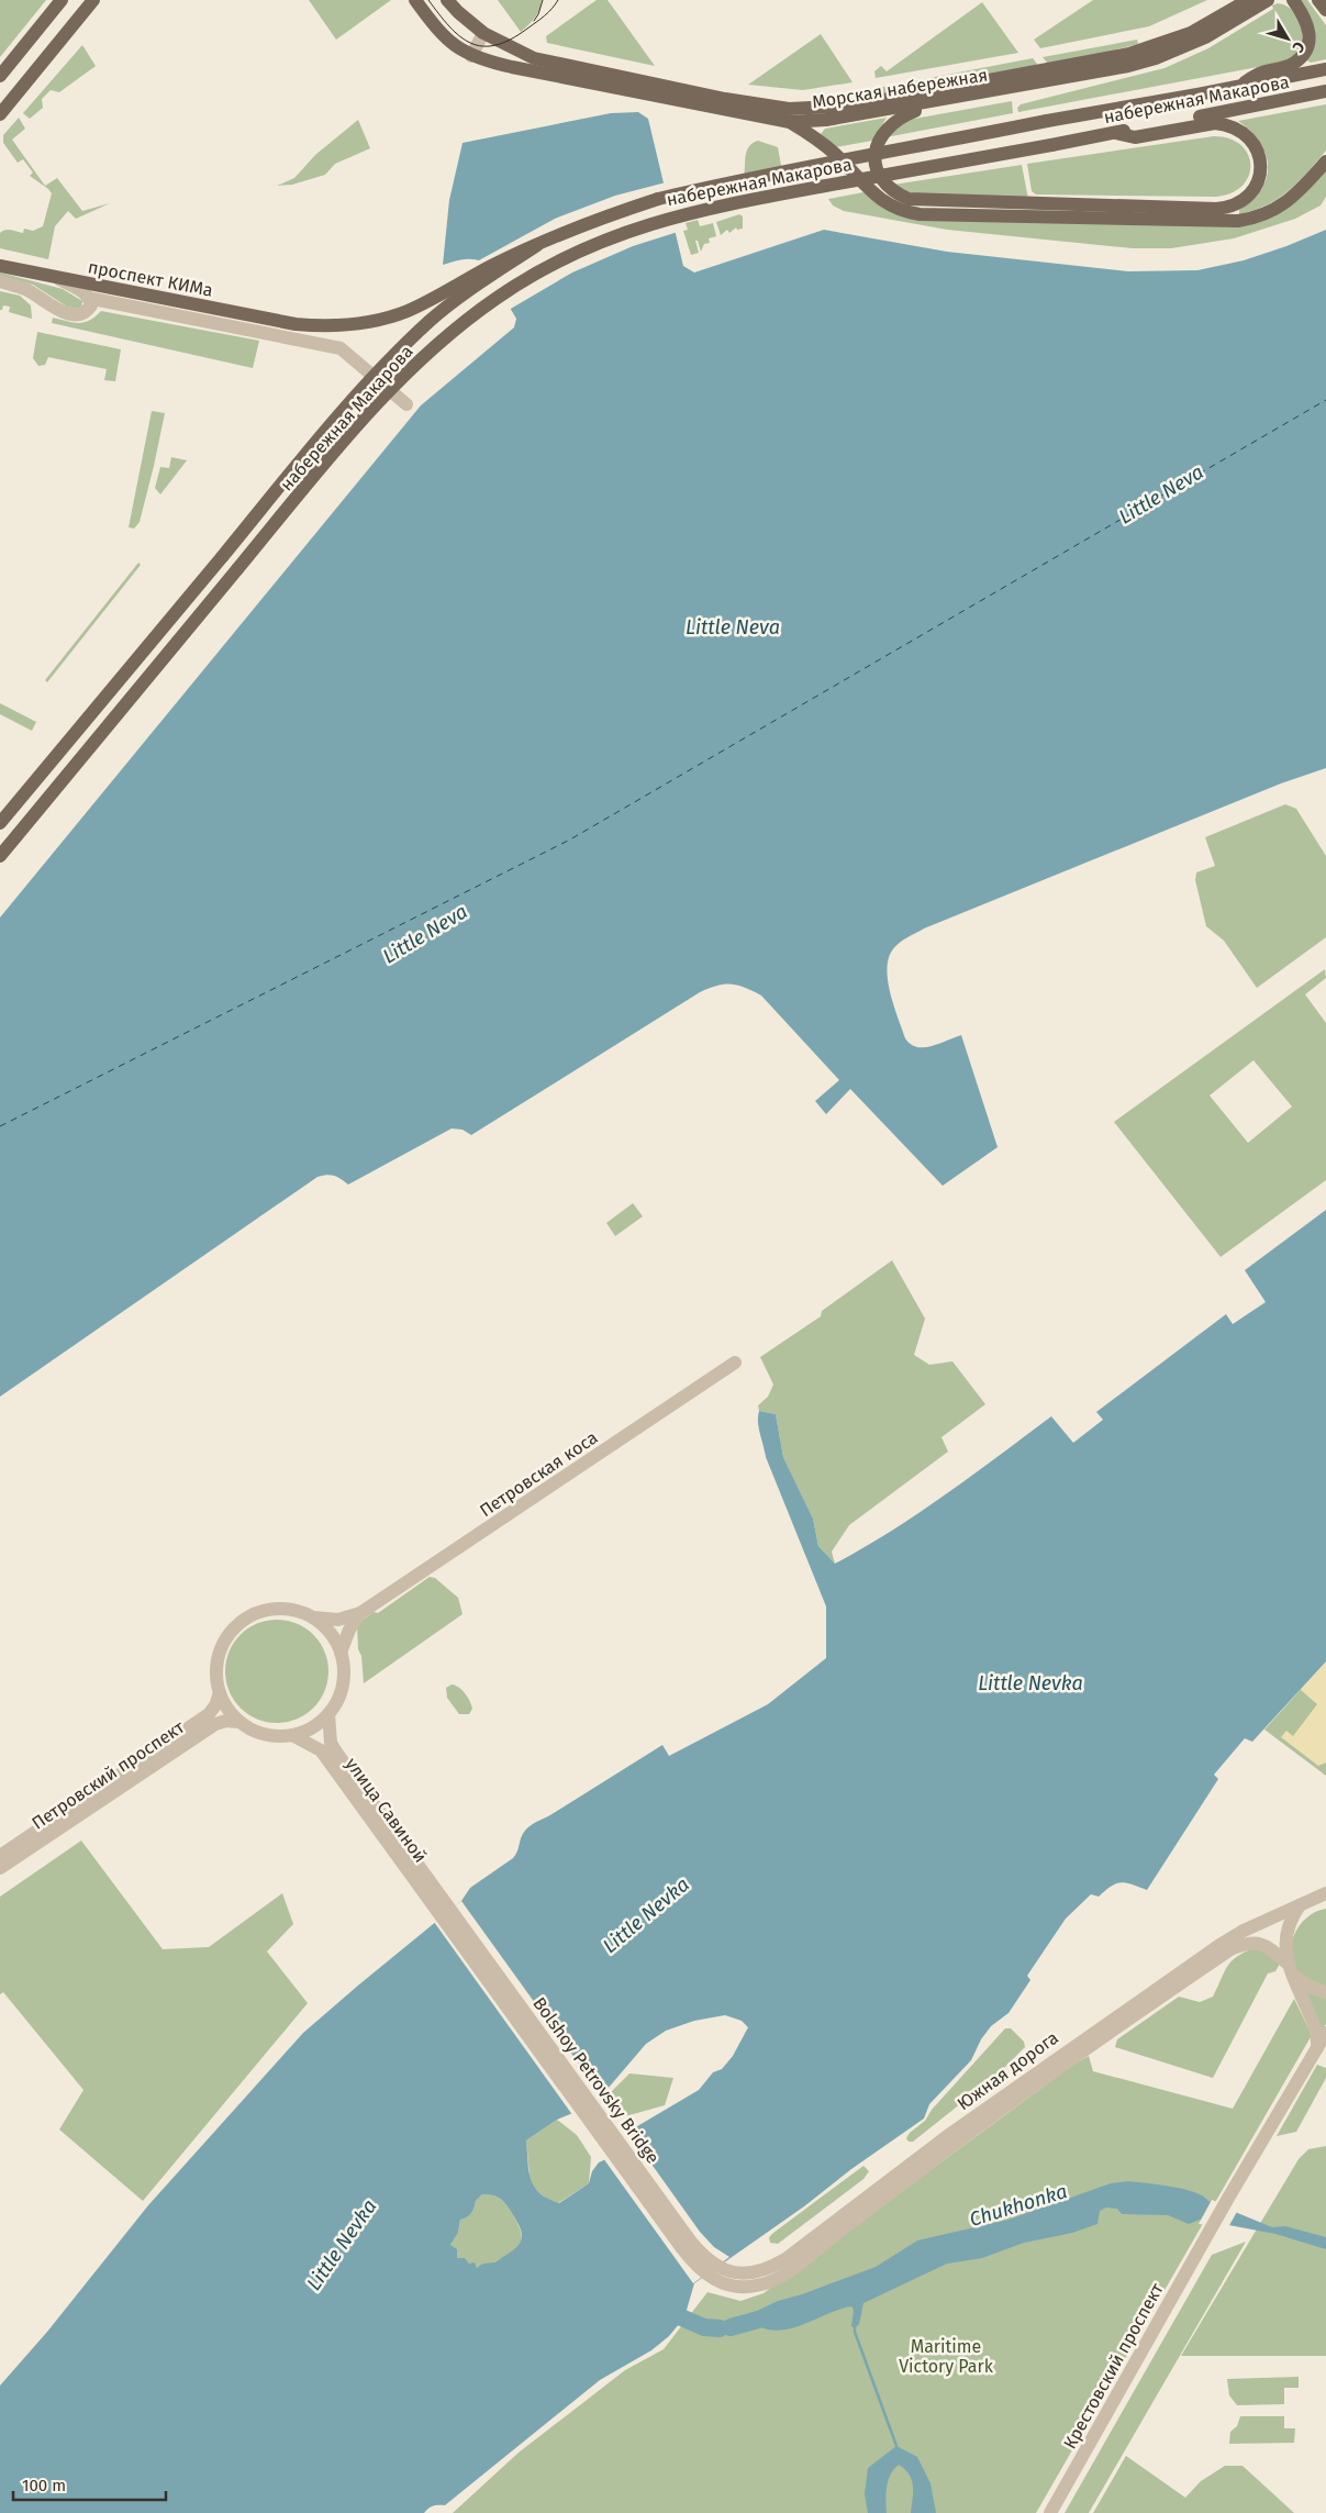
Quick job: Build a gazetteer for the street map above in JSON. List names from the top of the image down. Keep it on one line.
{"streets":{"main road":["Морская набережная","набережная Макарова","проспект КИМа"],"street":["Петровская коса","Петровский проспект","улица Савиной","Южная дорога","Bolshoy Petrovsky Bridge","Крестовский проспект"]},"crossings":[["набережная Макарова","проспект КИМа"],["Петровская коса","Петровский проспект"],["Петровская коса","улица Савиной"],["Петровский проспект","улица Савиной"],["улица Савиной","Bolshoy Petrovsky Bridge"],["Южная дорога","Bolshoy Petrovsky Bridge"]],"water":["Little Neva","Little Nevka","Chukhonka"],"parks":["Maritime Victory Park"],"scale_bar":"100 m","north":"bottom right"}
